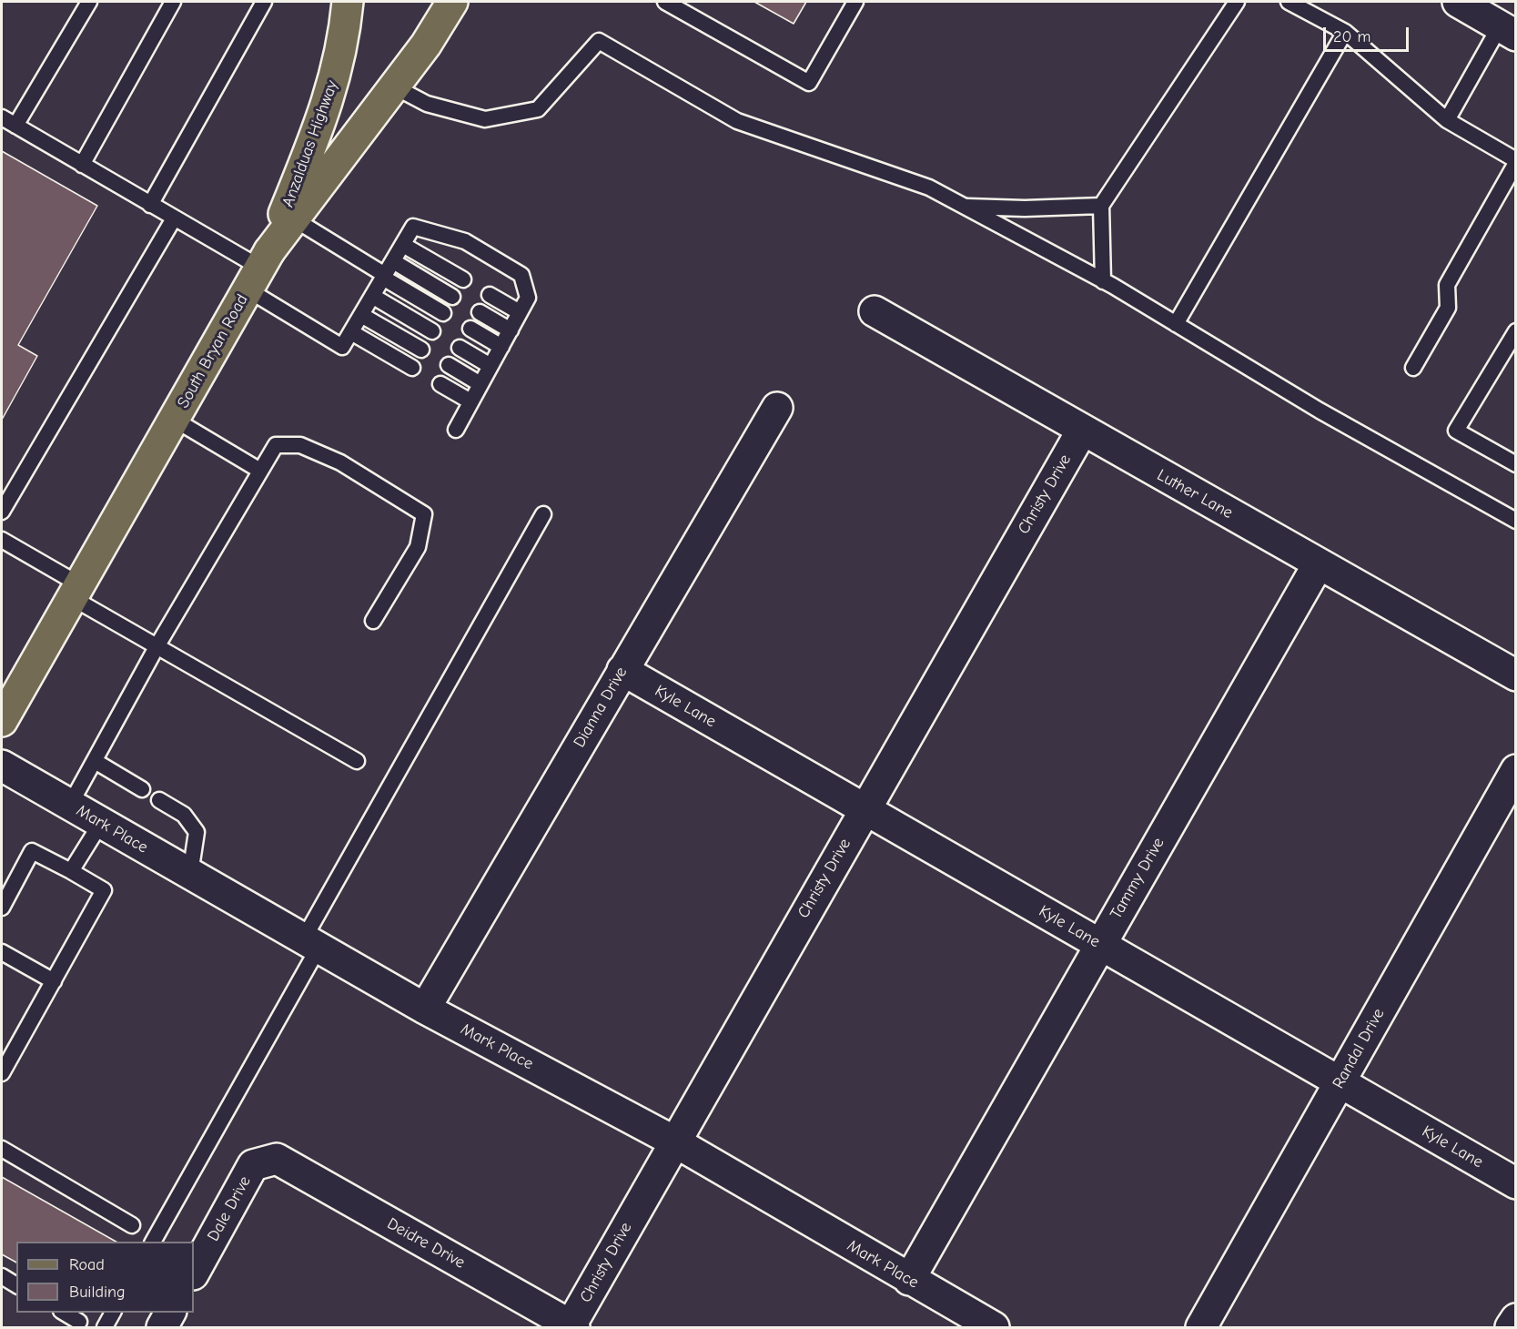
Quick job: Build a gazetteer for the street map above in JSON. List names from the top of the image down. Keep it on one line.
{"streets":{"main road":["Anzalduas Highway","South Bryan Road"],"street":["Christy Drive","Luther Lane","Kyle Lane","Dianna Drive","Mark Place","Tammy Drive","Randal Drive","Dale Drive","Deidre Drive"]},"crossings":[["Anzalduas Highway","South Bryan Road"],["Christy Drive","Luther Lane"],["Christy Drive","Kyle Lane"],["Christy Drive","Mark Place"],["Christy Drive","Deidre Drive"],["Luther Lane","Tammy Drive"],["Kyle Lane","Dianna Drive"],["Kyle Lane","Tammy Drive"],["Kyle Lane","Randal Drive"],["Dianna Drive","Mark Place"],["Mark Place","Tammy Drive"],["Dale Drive","Deidre Drive"]],"legend":["Road","Building"],"scale_bar":"20 m"}
